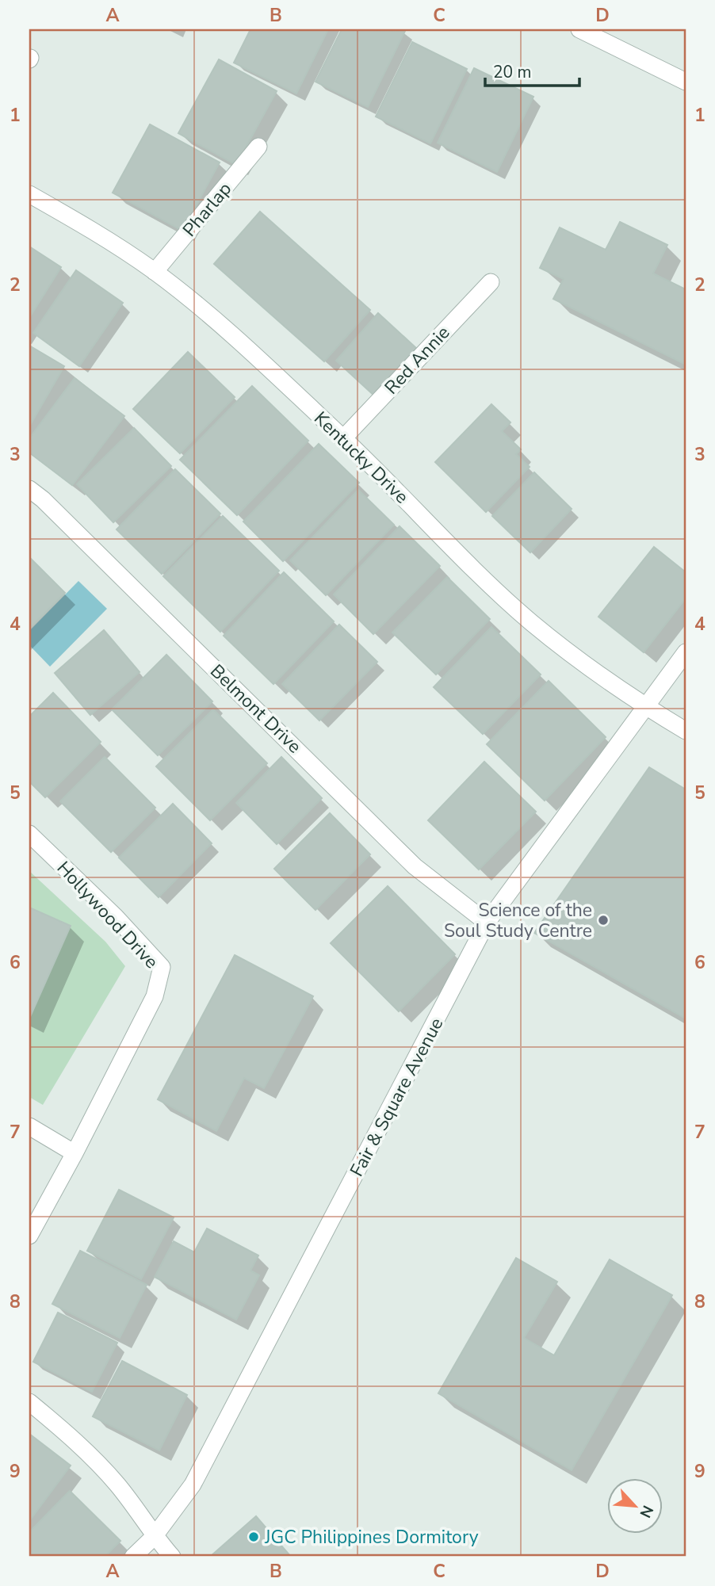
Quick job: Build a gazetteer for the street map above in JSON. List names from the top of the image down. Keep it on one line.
{"streets":{"street":["Pharlap","Red Annie","Kentucky Drive","Belmont Drive","Hollywood Drive","Fair & Square Avenue"]},"crossings":[["Pharlap","Kentucky Drive"],["Red Annie","Kentucky Drive"],["Kentucky Drive","Fair & Square Avenue"],["Belmont Drive","Fair & Square Avenue"]],"places":["Science of the Soul Study Centre","JGC Philippines Dormitory"],"scale_bar":"20 m","north":"bottom right","grid":{"columns":["A","B","C","D"],"rows":["1","2","3","4","5","6","7","8","9"]}}
